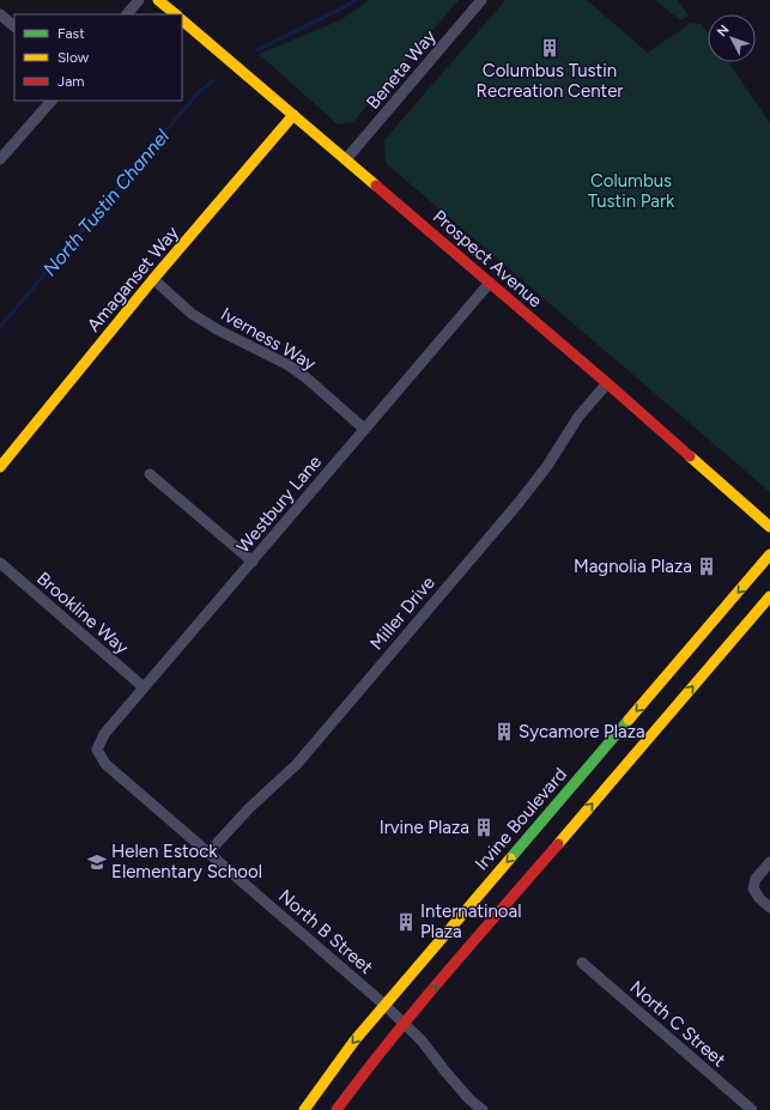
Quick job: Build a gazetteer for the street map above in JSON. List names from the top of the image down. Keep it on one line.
{"streets":{"main road":["Prospect Avenue","Amaganset Way","Irvine Boulevard"],"street":["Beneta Way","Iverness Way","Westbury Lane","Brookline Way","Miller Drive","North B Street","North C Street"]},"crossings":[["Beneta Way","Prospect Avenue"],["Prospect Avenue","Amaganset Way"],["Prospect Avenue","Westbury Lane"],["Prospect Avenue","Miller Drive"],["Amaganset Way","Iverness Way"],["Iverness Way","Westbury Lane"],["Westbury Lane","Brookline Way"],["Westbury Lane","North B Street"],["Miller Drive","North B Street"],["Irvine Boulevard","North B Street"]],"water":["North Tustin Channel"],"parks":["Columbus Tustin Park"],"places":{"building":["Columbus Tustin Recreation Center","Magnolia Plaza","Sycamore Plaza","Irvine Plaza","Internatinoal Plaza"],"school or university":["Helen Estock Elementary School"]},"legend":["Fast","Slow","Jam"],"north":"top left"}
